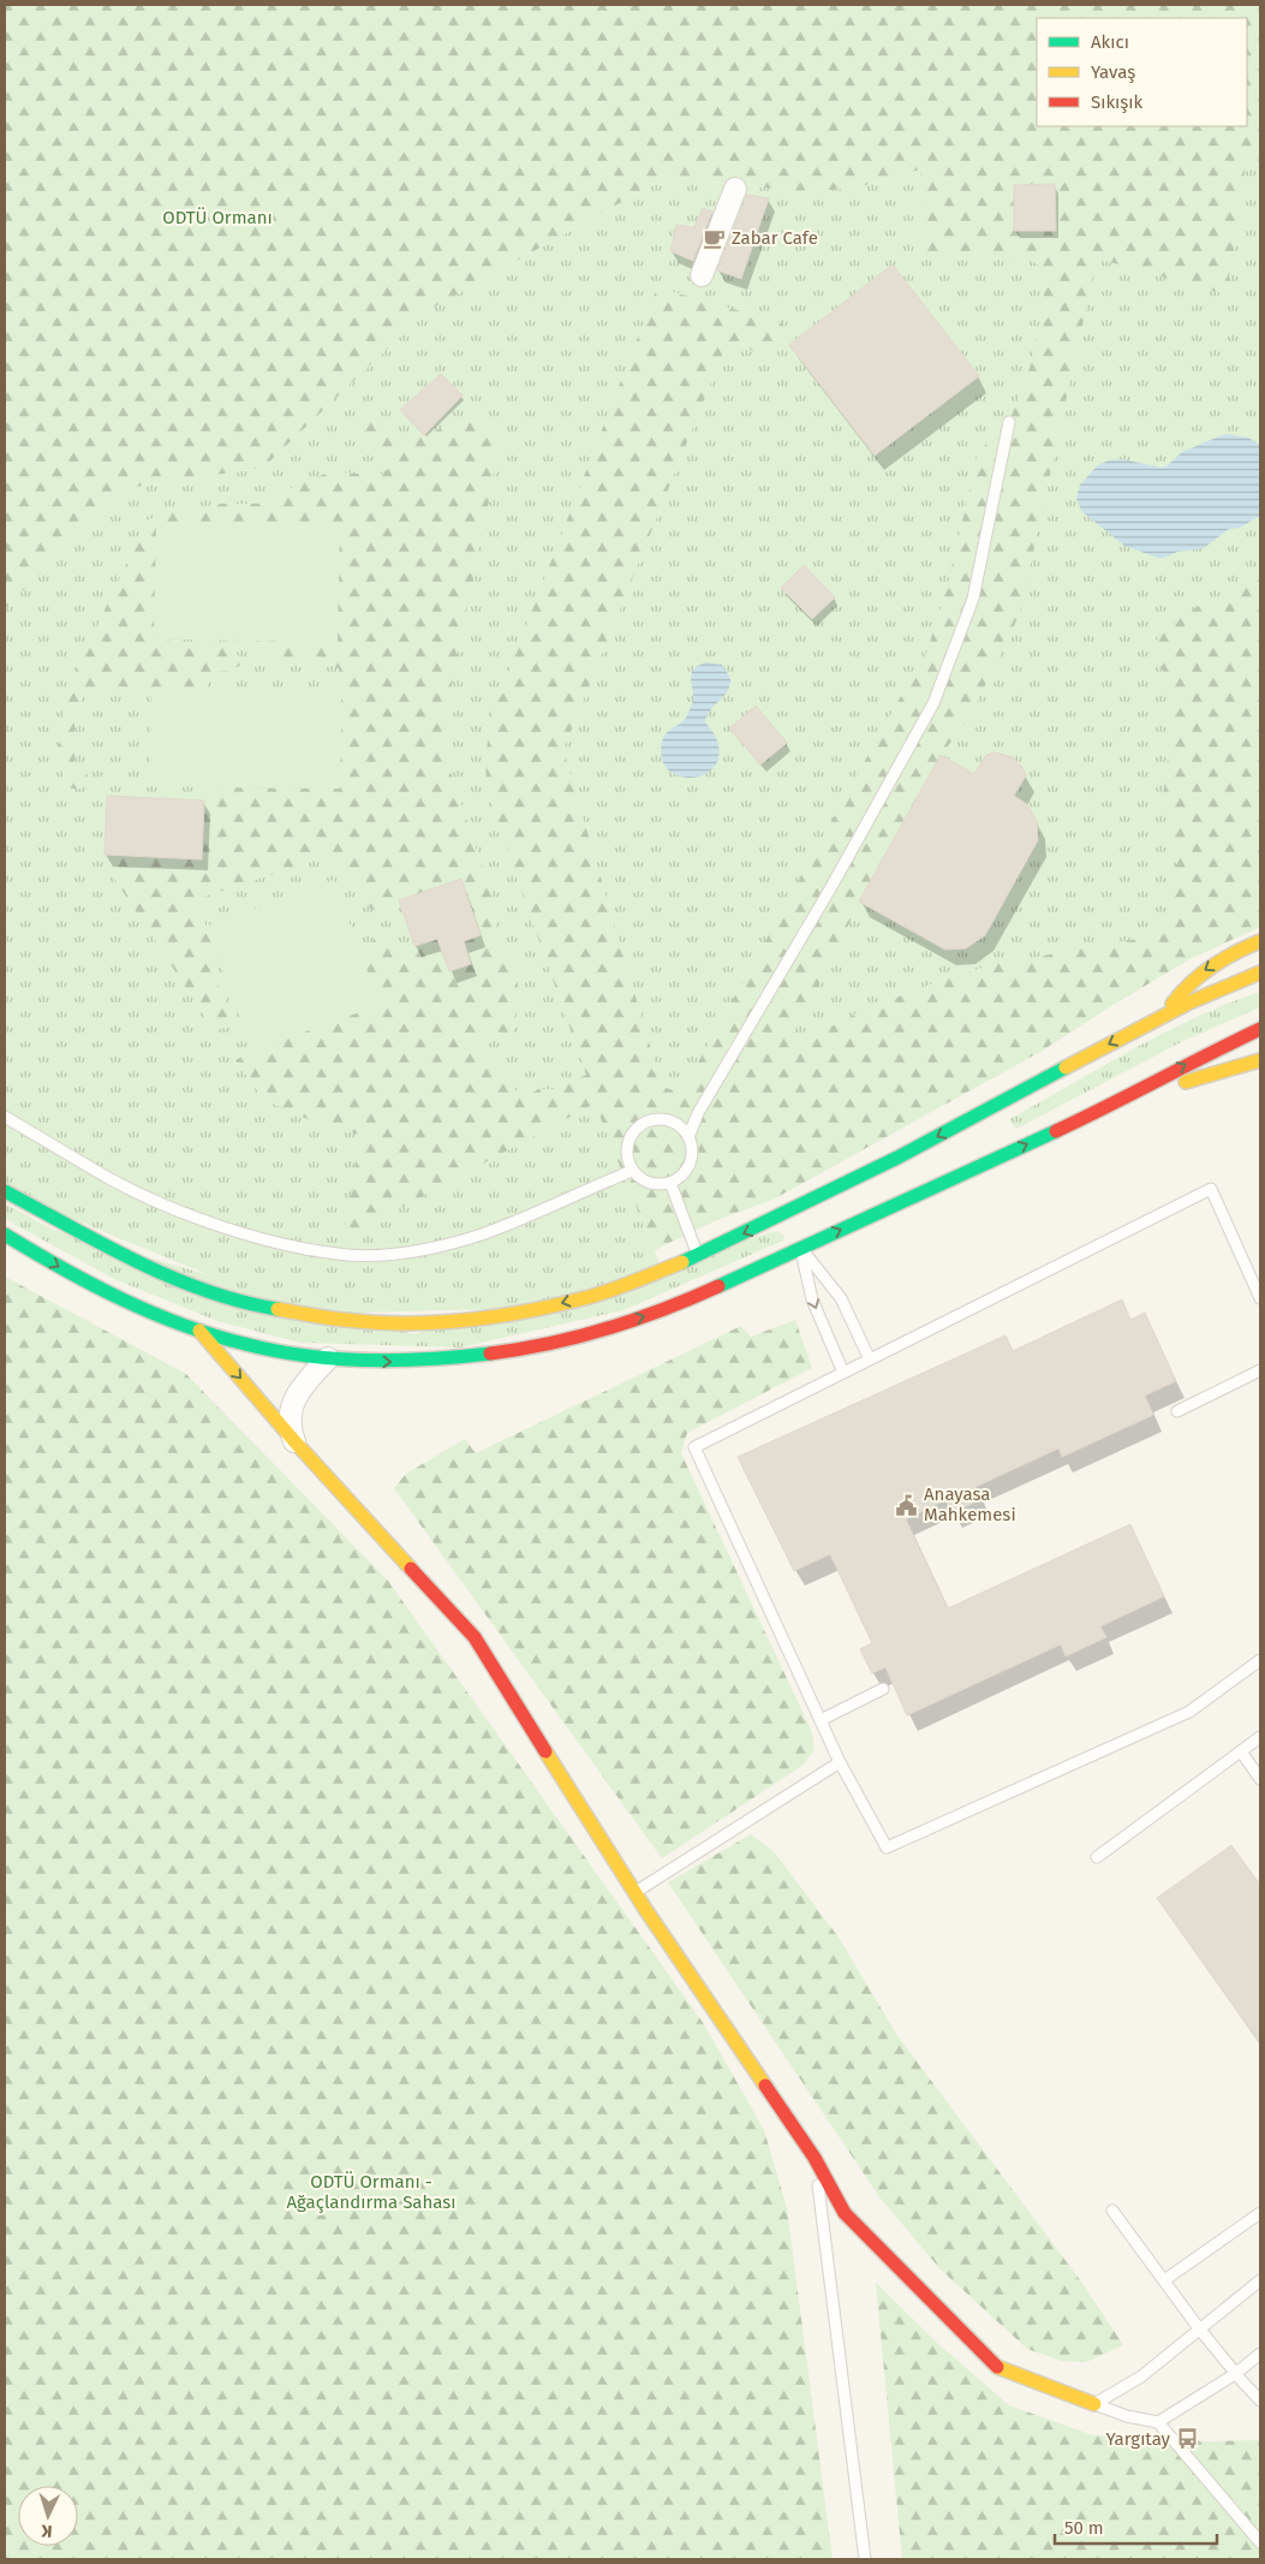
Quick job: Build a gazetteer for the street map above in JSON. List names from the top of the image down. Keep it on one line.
{"parks":["ODTÜ Ormanı","ODTÜ Ormanı - Ağaçlandırma Sahası"],"places":{"cafe":["Zabar Cafe"],"public building":["Anayasa Mahkemesi"],"bus stop":["Yargıtay"]},"legend":["Akıcı","Yavaş","Sıkışık"],"scale_bar":"50 m","north":"bottom"}
